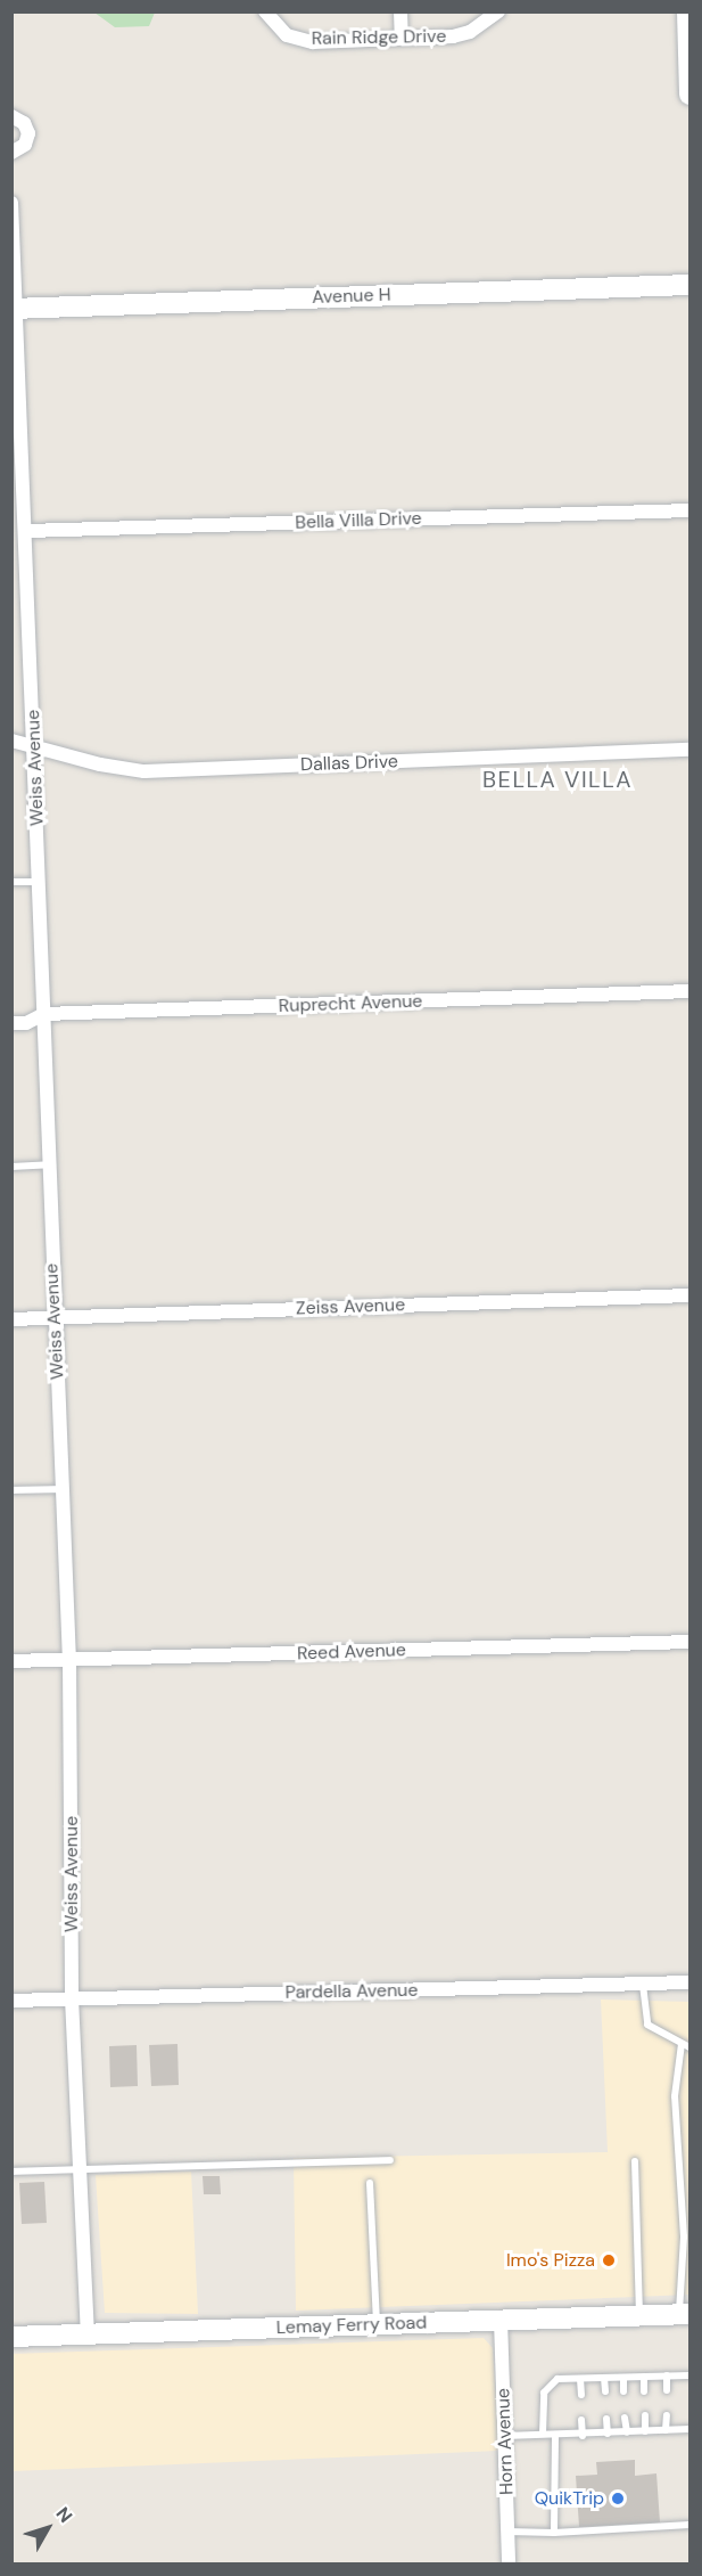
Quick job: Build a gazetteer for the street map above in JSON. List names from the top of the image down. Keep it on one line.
{"streets":{"main road":["Avenue H","Lemay Ferry Road"],"street":["Rain Ridge Drive","Bella Villa Drive","Dallas Drive","Weiss Avenue","Ruprecht Avenue","Zeiss Avenue","Reed Avenue","Pardella Avenue","Horn Avenue"]},"crossings":[["Avenue H","Weiss Avenue"],["Bella Villa Drive","Weiss Avenue"],["Dallas Drive","Weiss Avenue"],["Weiss Avenue","Ruprecht Avenue"],["Weiss Avenue","Zeiss Avenue"],["Weiss Avenue","Reed Avenue"],["Weiss Avenue","Pardella Avenue"],["Weiss Avenue","Lemay Ferry Road"],["Lemay Ferry Road","Horn Avenue"]],"districts":["BELLA VILLA"],"places":["Imo's Pizza","QuikTrip"],"north":"top right"}
